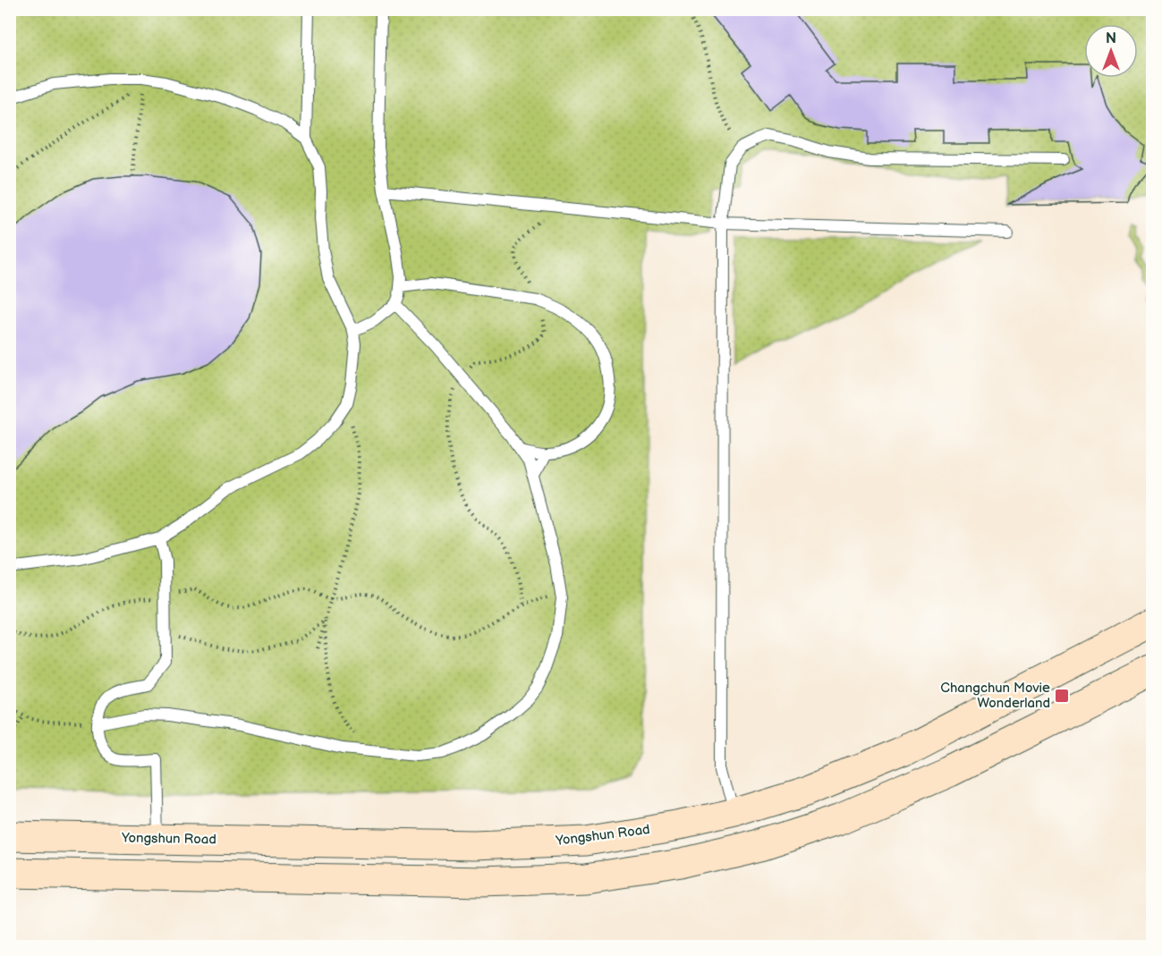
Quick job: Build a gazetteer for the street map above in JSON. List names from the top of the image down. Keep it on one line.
{"streets":{"main road":["Yongshun Road"]},"places":{"transit":["Changchun Movie Wonderland"]},"north":"top"}
